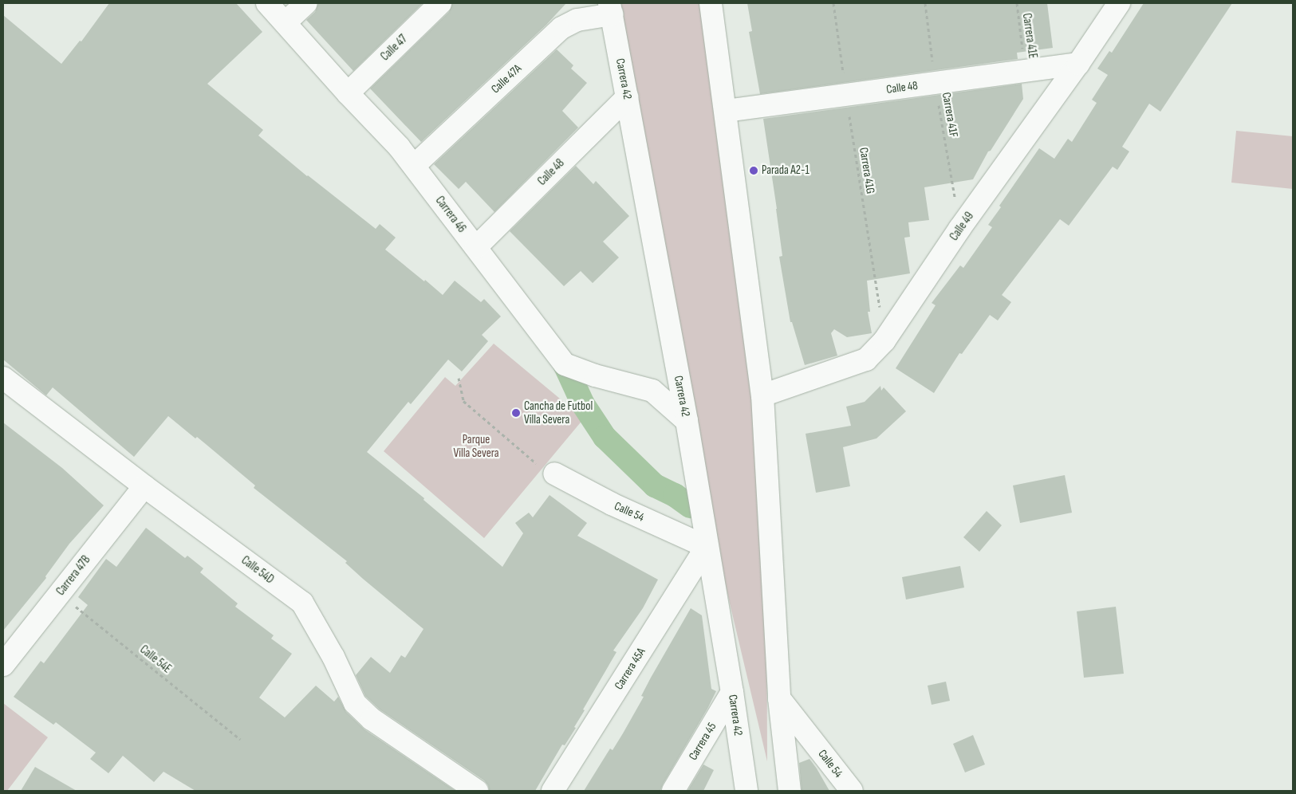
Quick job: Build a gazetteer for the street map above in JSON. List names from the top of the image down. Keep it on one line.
{"streets":{"street":["Calle 47","Calle 47A","Carrera 42","Calle 48","Carrera 46","Calle 49","Calle 54","Calle 54D","Carrera 47B","Carrera 45A","Carrera 45"],"path":["Carrera 41E","Carrera 41F","Carrera 41G","Calle 54E"]},"crossings":[["Carrera 41E","Calle 48"],["Calle 47","Carrera 46"],["Calle 47A","Carrera 42"],["Calle 47A","Carrera 46"],["Carrera 42","Calle 48"],["Carrera 42","Carrera 46"],["Carrera 42","Calle 54"],["Carrera 42","Carrera 45A"],["Carrera 42","Carrera 45"],["Calle 48","Carrera 41F"],["Calle 48","Carrera 41G"],["Calle 48","Carrera 46"],["Calle 48","Calle 49"],["Carrera 41F","Calle 49"],["Carrera 41G","Calle 49"],["Calle 54","Carrera 45A"],["Calle 54D","Carrera 47B"],["Carrera 47B","Calle 54E"]],"parks":["Parque Villa Severa"],"places":["Parada A2-1","Cancha de Futbol Villa Severa"]}
